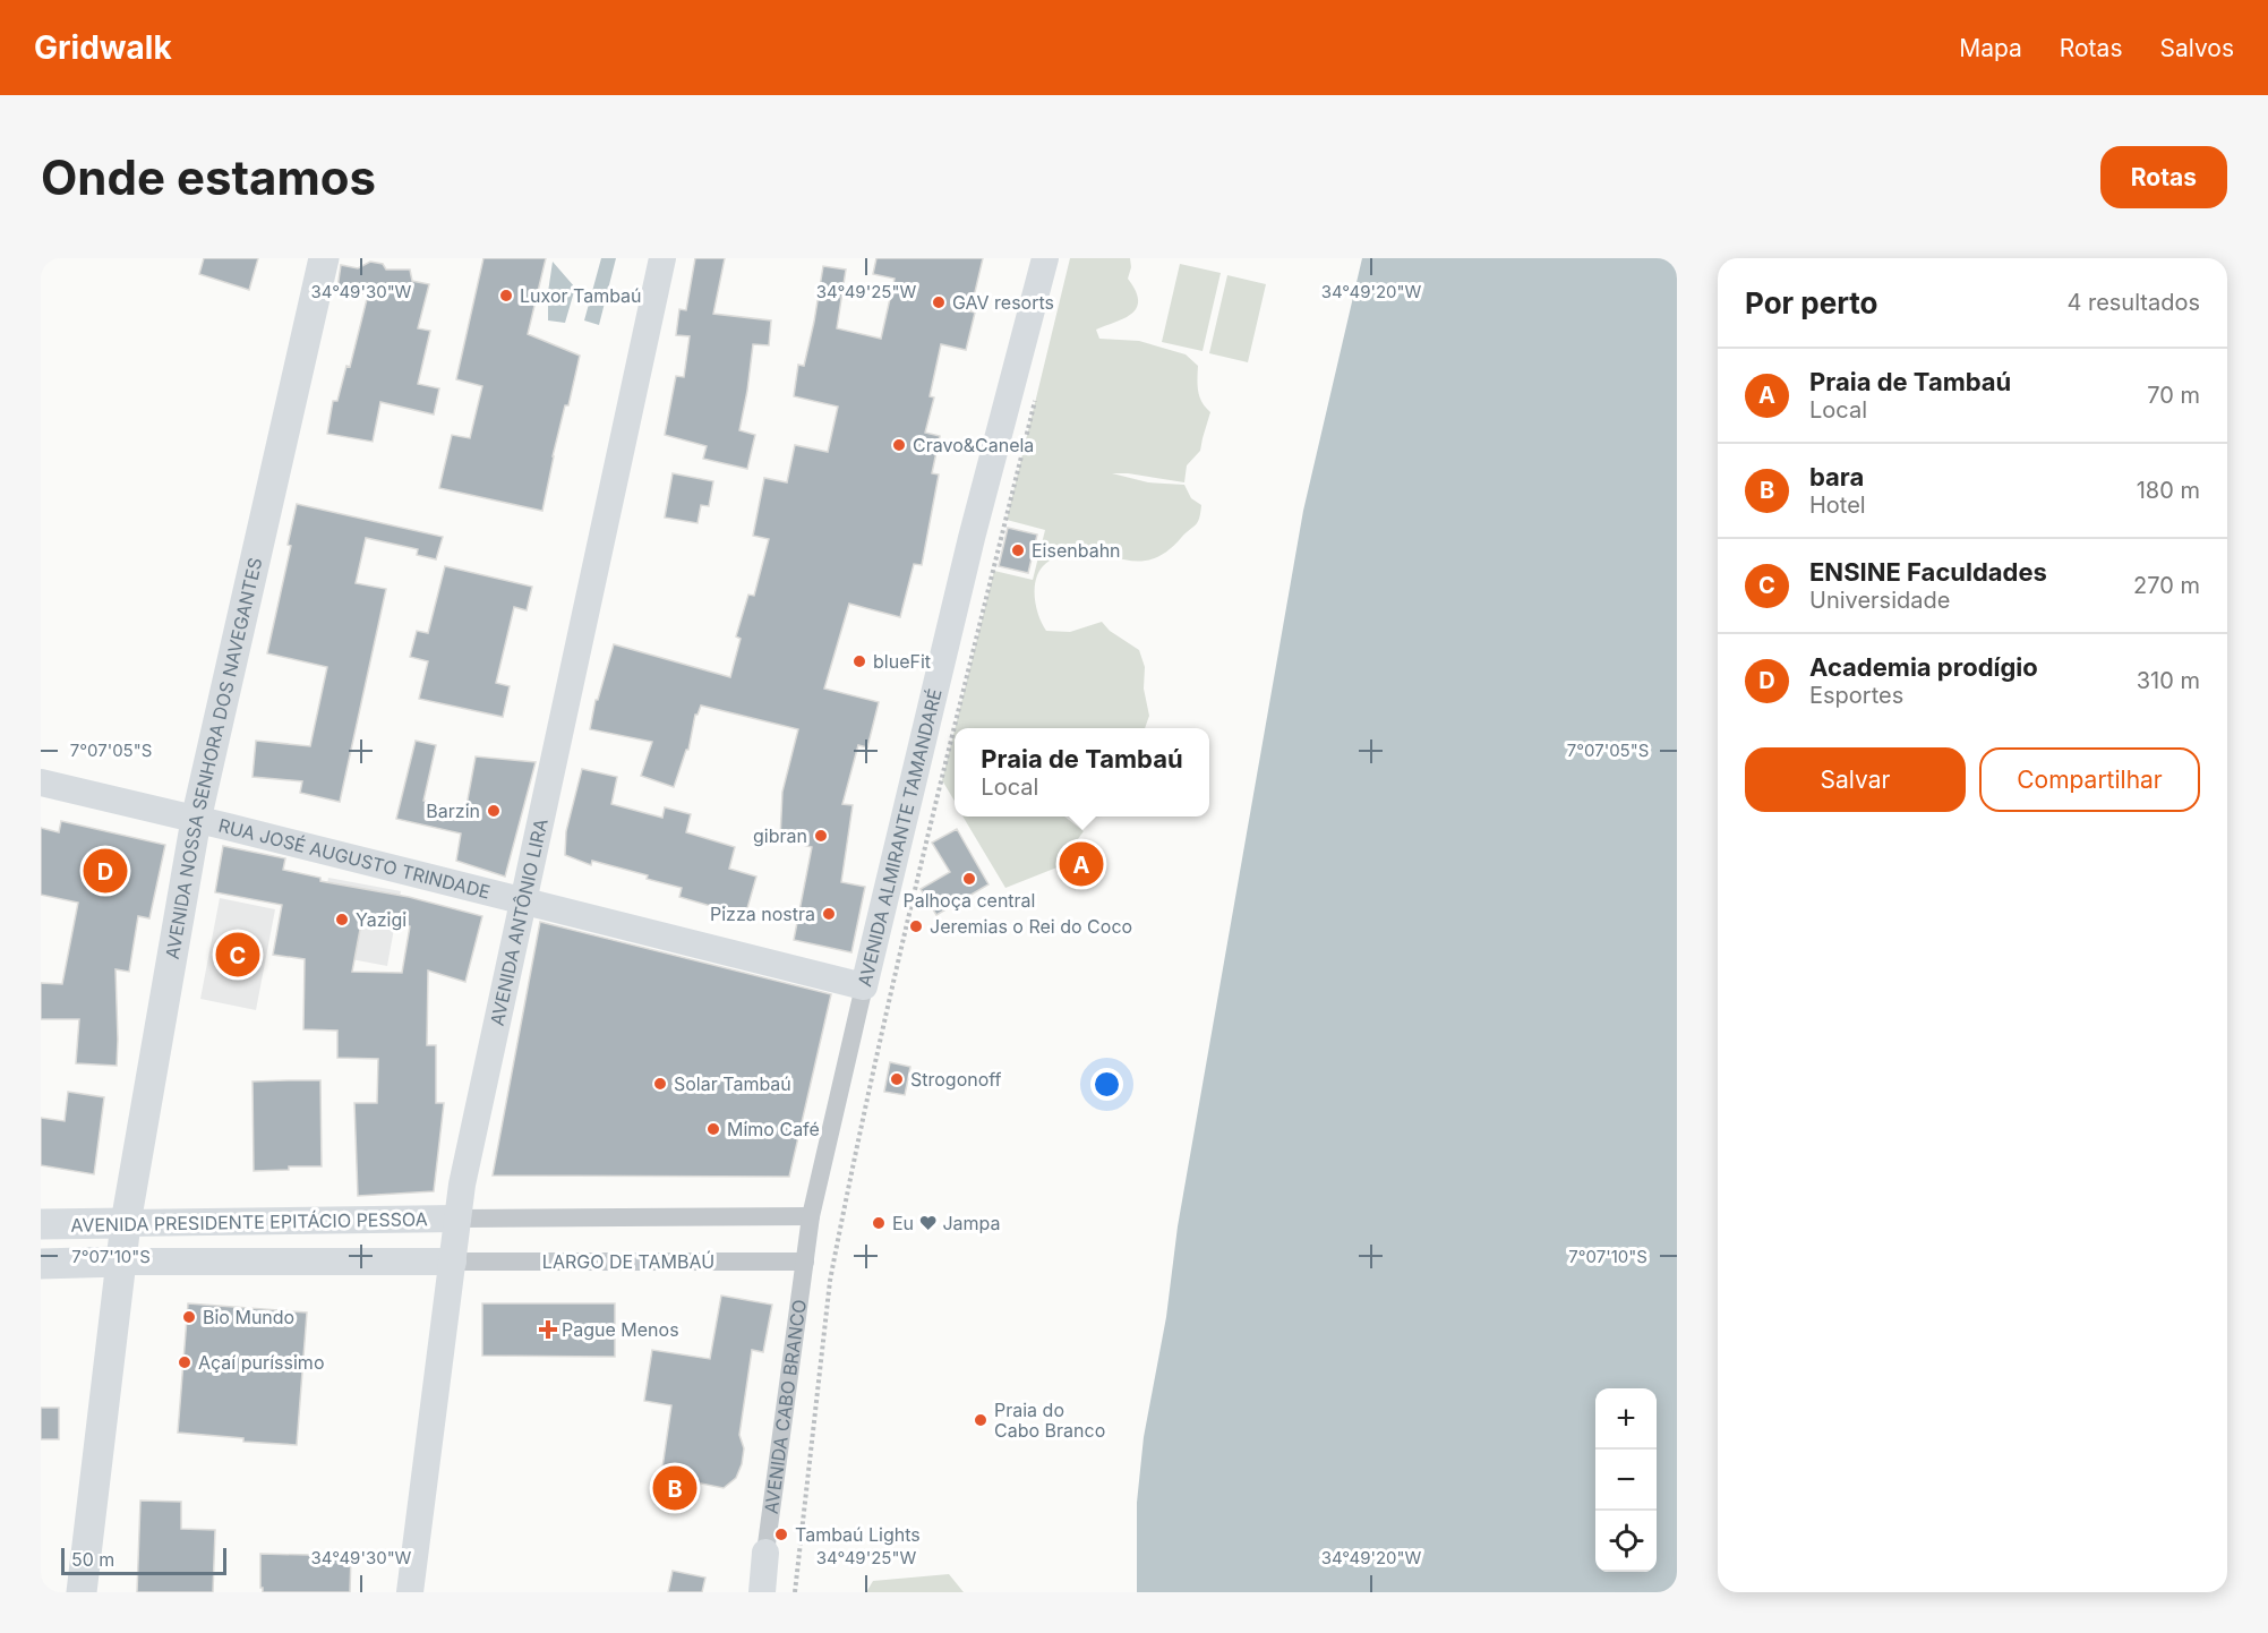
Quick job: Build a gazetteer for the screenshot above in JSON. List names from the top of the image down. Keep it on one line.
{"streets":{"main road":["AVENIDA NOSSA SENHORA DOS NAVEGANTES","AVENIDA ALMIRANTE TAMANDARÉ","RUA JOSÉ AUGUSTO TRINDADE","AVENIDA ANTÔNIO LIRA","AVENIDA PRESIDENTE EPITÁCIO PESSOA","AVENIDA CABO BRANCO"],"street":["LARGO DE TAMBAÚ"]},"crossings":[["AVENIDA NOSSA SENHORA DOS NAVEGANTES","RUA JOSÉ AUGUSTO TRINDADE"],["AVENIDA NOSSA SENHORA DOS NAVEGANTES","AVENIDA PRESIDENTE EPITÁCIO PESSOA"],["AVENIDA ALMIRANTE TAMANDARÉ","RUA JOSÉ AUGUSTO TRINDADE"],["AVENIDA ALMIRANTE TAMANDARÉ","LARGO DE TAMBAÚ"],["AVENIDA ALMIRANTE TAMANDARÉ","AVENIDA CABO BRANCO"],["RUA JOSÉ AUGUSTO TRINDADE","AVENIDA ANTÔNIO LIRA"],["AVENIDA ANTÔNIO LIRA","AVENIDA PRESIDENTE EPITÁCIO PESSOA"],["AVENIDA ANTÔNIO LIRA","LARGO DE TAMBAÚ"],["AVENIDA PRESIDENTE EPITÁCIO PESSOA","LARGO DE TAMBAÚ"],["LARGO DE TAMBAÚ","AVENIDA CABO BRANCO"]],"places":{"other":["Luxor Tambaú","GAV resorts","Cravo&Canela","Eisenbahn","blueFit","Barzin","gibran","Palhoça central","Pizza nostra","Yazigi","Jeremias o Rei do Coco","Strogonoff","Solar Tambaú","Mimo Café","Eu ♥ Jampa","Bio Mundo","Açaí puríssimo","Praia do Cabo Branco","Tambaú Lights"],"health":["Pague Menos"]},"scale_bar":"50 m","page":{"header":"Gridwalk","nav":["Mapa","Rotas","Salvos"],"buttons":["Rotas",["Salvar","Compartilhar"]],"title":"Onde estamos","heading":["Por perto","4 resultados"],"list":[{"mark":"A","name":"Praia de Tambaú","note":"Local","value":"70 m"},{"mark":"B","name":"bara","note":"Hotel","value":"180 m"},{"mark":"C","name":"ENSINE Faculdades","note":"Universidade","value":"270 m"},{"mark":"D","name":"Academia prodígio","note":"Esportes","value":"310 m"}],"popup":["Praia de Tambaú","Local"],"pins":["A","D","C","B"],"map_buttons":["+","−"],"scale":"50 m"},"coordinates":["34°49'30\"W","34°49'25\"W","34°49'20\"W","7°07'05\"S","7°07'10\"S"]}
